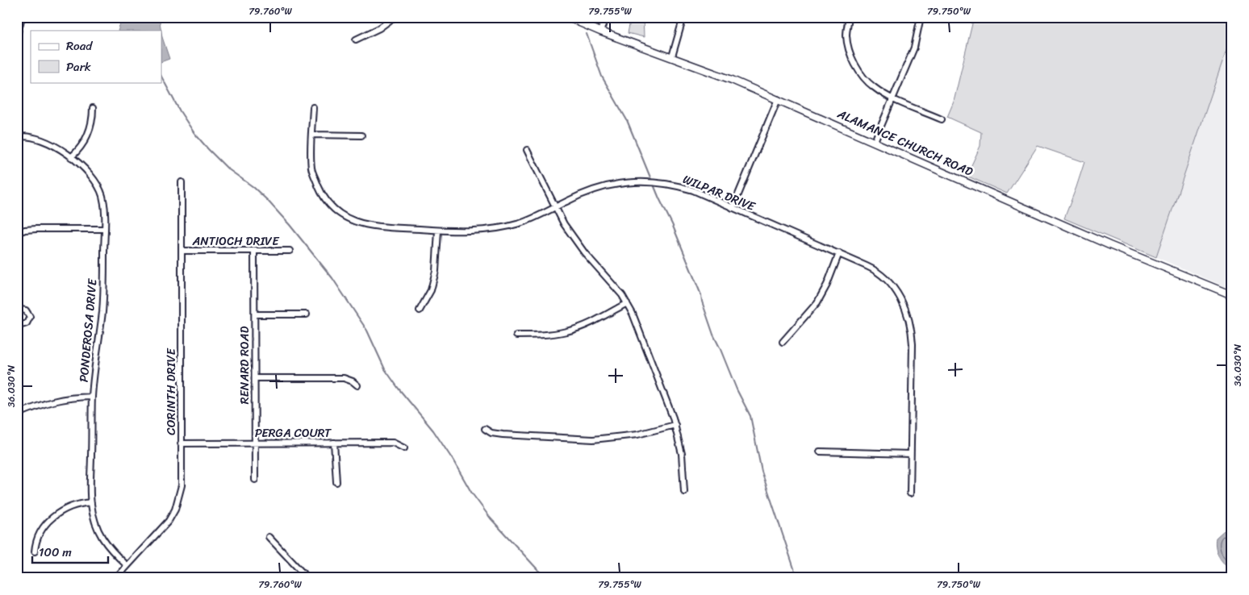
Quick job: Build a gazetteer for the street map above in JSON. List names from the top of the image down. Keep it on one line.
{"streets":{"main road":["ALAMANCE CHURCH ROAD"],"street":["WILPAR DRIVE","ANTIOCH DRIVE","PONDEROSA DRIVE","RENARD ROAD","CORINTH DRIVE","PERGA COURT"]},"crossings":[["ANTIOCH DRIVE","RENARD ROAD"],["ANTIOCH DRIVE","CORINTH DRIVE"],["PONDEROSA DRIVE","CORINTH DRIVE"],["RENARD ROAD","PERGA COURT"],["CORINTH DRIVE","PERGA COURT"]],"legend":["Road","Park"],"scale_bar":"100 m","coordinates":["79.760°W","79.755°W","79.750°W","36.030°N"]}
